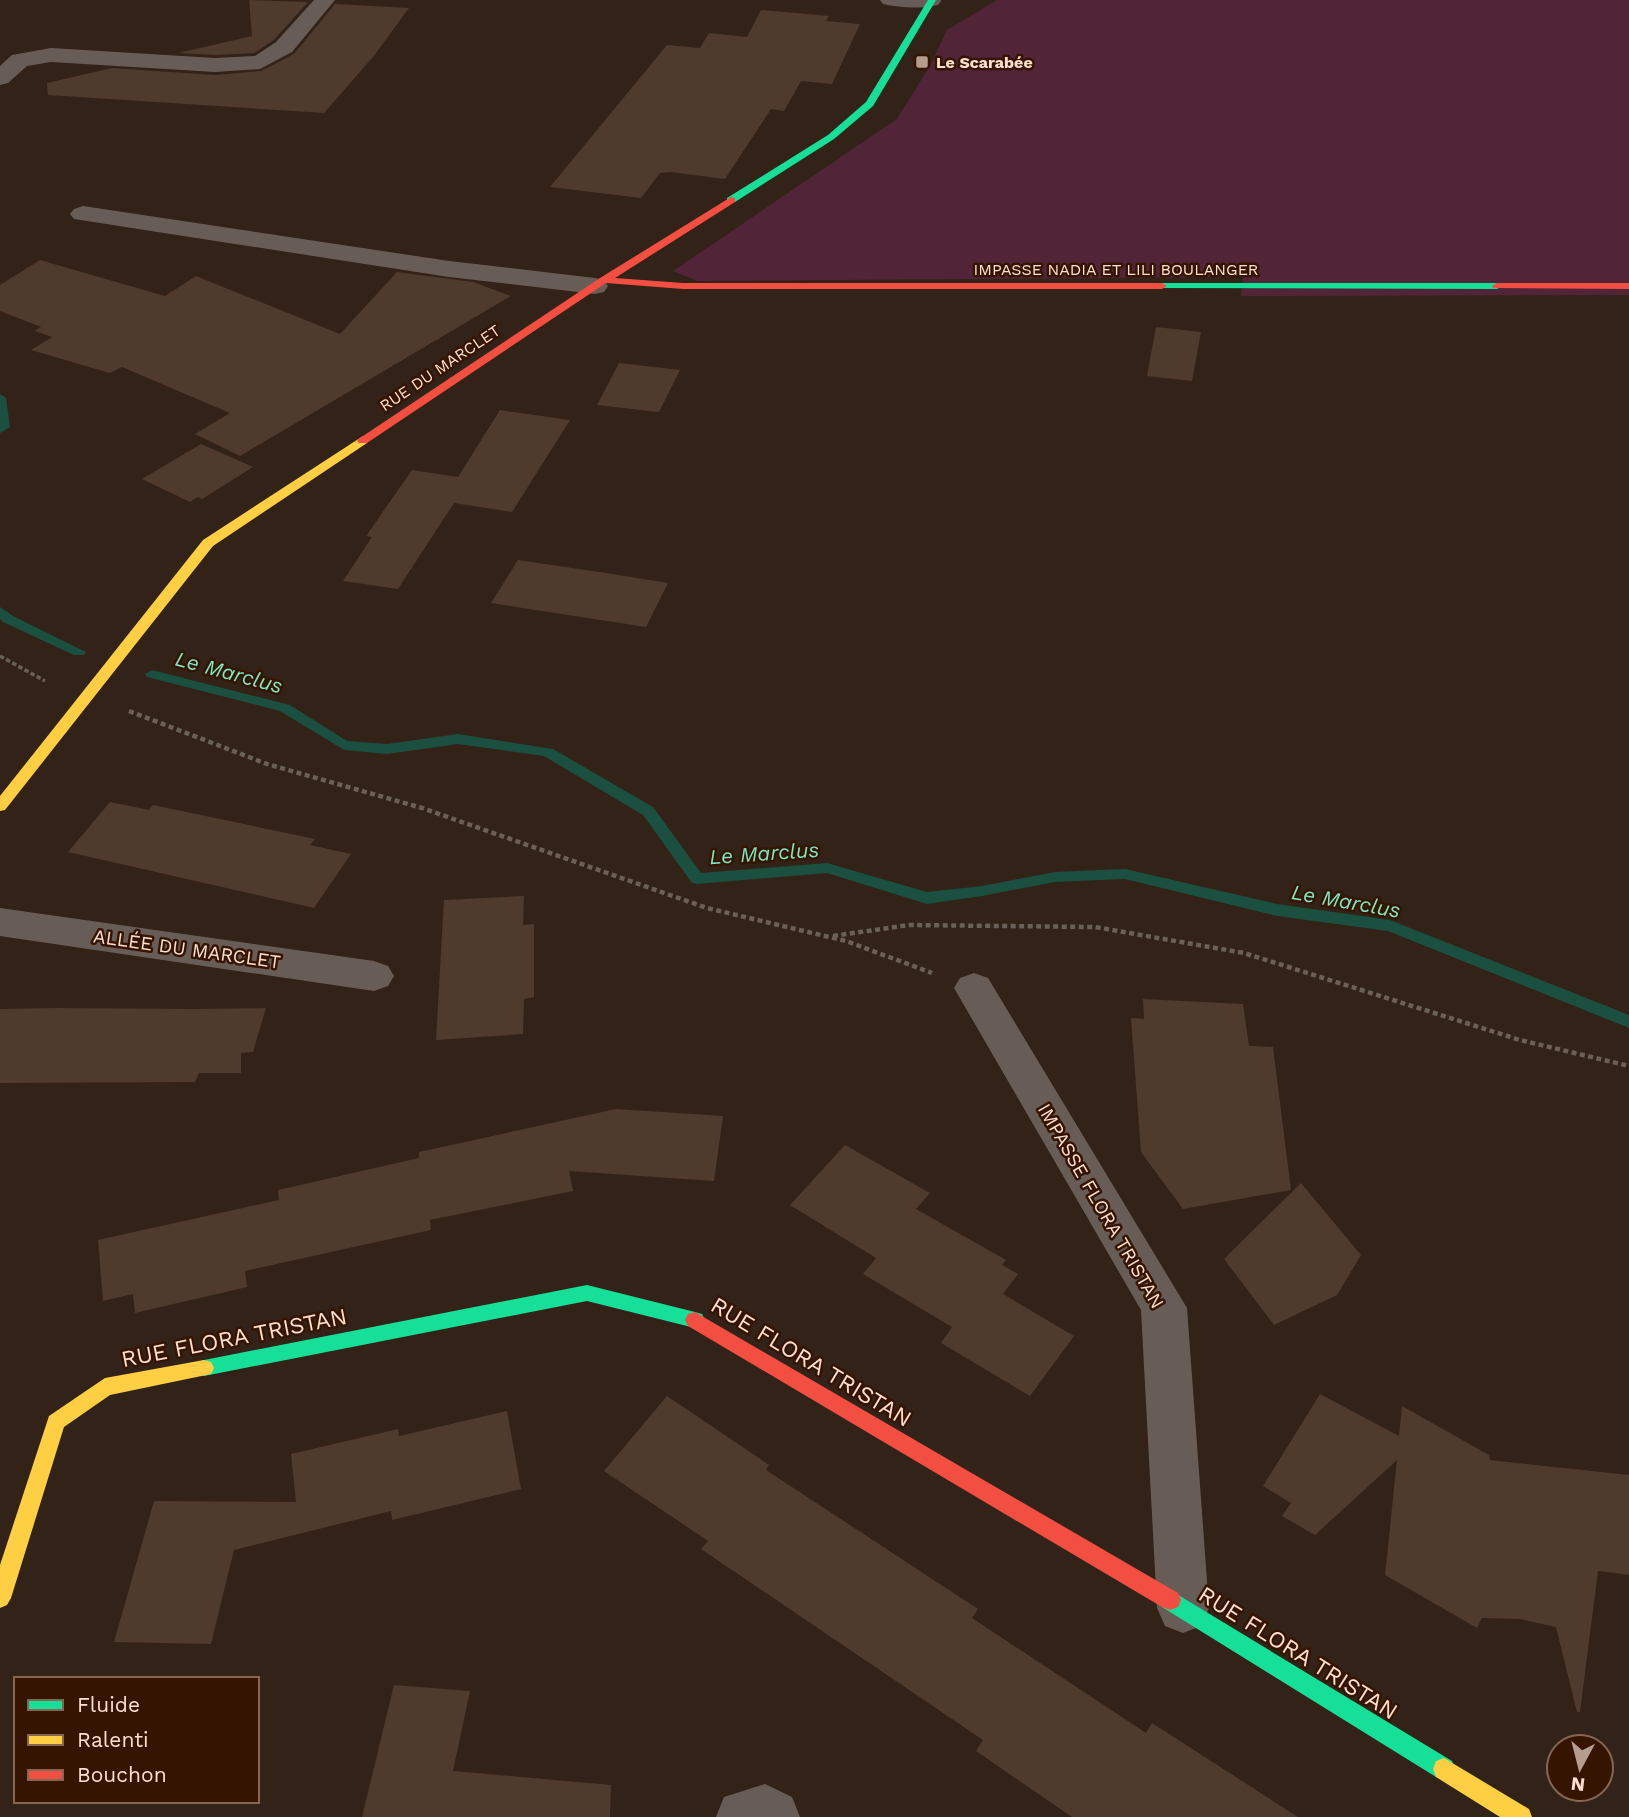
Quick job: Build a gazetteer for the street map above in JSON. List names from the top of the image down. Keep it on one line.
{"streets":{"street":["IMPASSE NADIA ET LILI BOULANGER","RUE DU MARCLET","ALLÉE DU MARCLET","IMPASSE FLORA TRISTAN","RUE FLORA TRISTAN"]},"crossings":[["IMPASSE NADIA ET LILI BOULANGER","RUE DU MARCLET"],["IMPASSE FLORA TRISTAN","RUE FLORA TRISTAN"]],"water":["Le Marclus"],"places":{"transit":["Le Scarabée"]},"legend":["Fluide","Ralenti","Bouchon"],"north":"bottom"}
